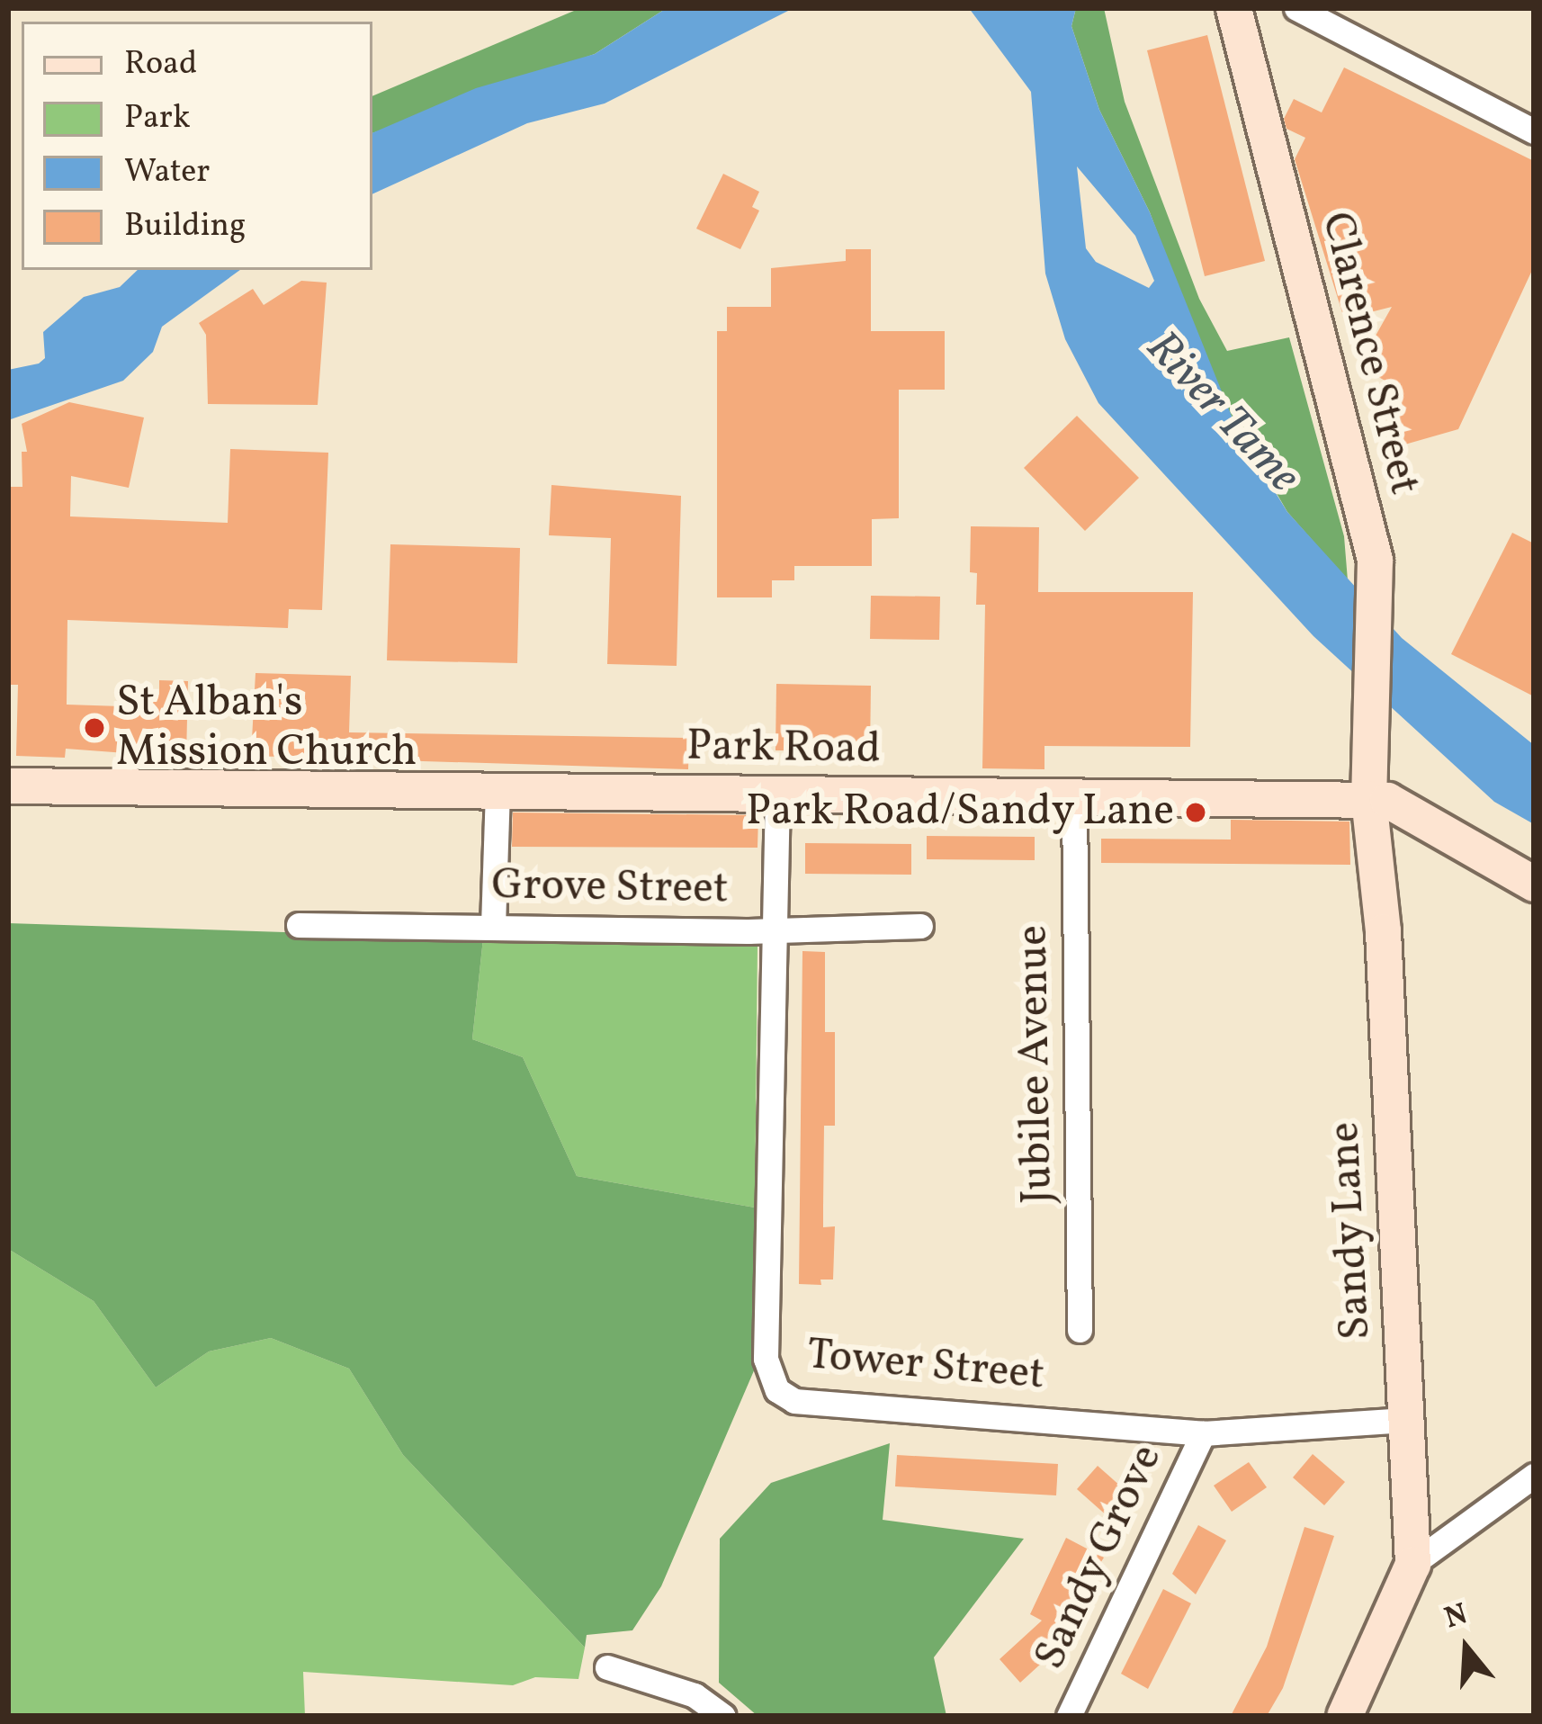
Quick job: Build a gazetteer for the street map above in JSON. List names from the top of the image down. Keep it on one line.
{"streets":{"main road":["Clarence Street","Park Road","Sandy Lane"],"street":["Grove Street","Jubilee Avenue","Tower Street","Sandy Grove"]},"crossings":[["Clarence Street","Sandy Lane"],["Park Road","Jubilee Avenue"],["Park Road","Sandy Lane"],["Park Road","Tower Street"],["Grove Street","Tower Street"],["Sandy Lane","Tower Street"],["Tower Street","Sandy Grove"]],"water":["River Tame"],"places":["St Alban's Mission Church","Park Road/Sandy Lane"],"legend":["Road","Park","Water","Building"],"north":"top"}
